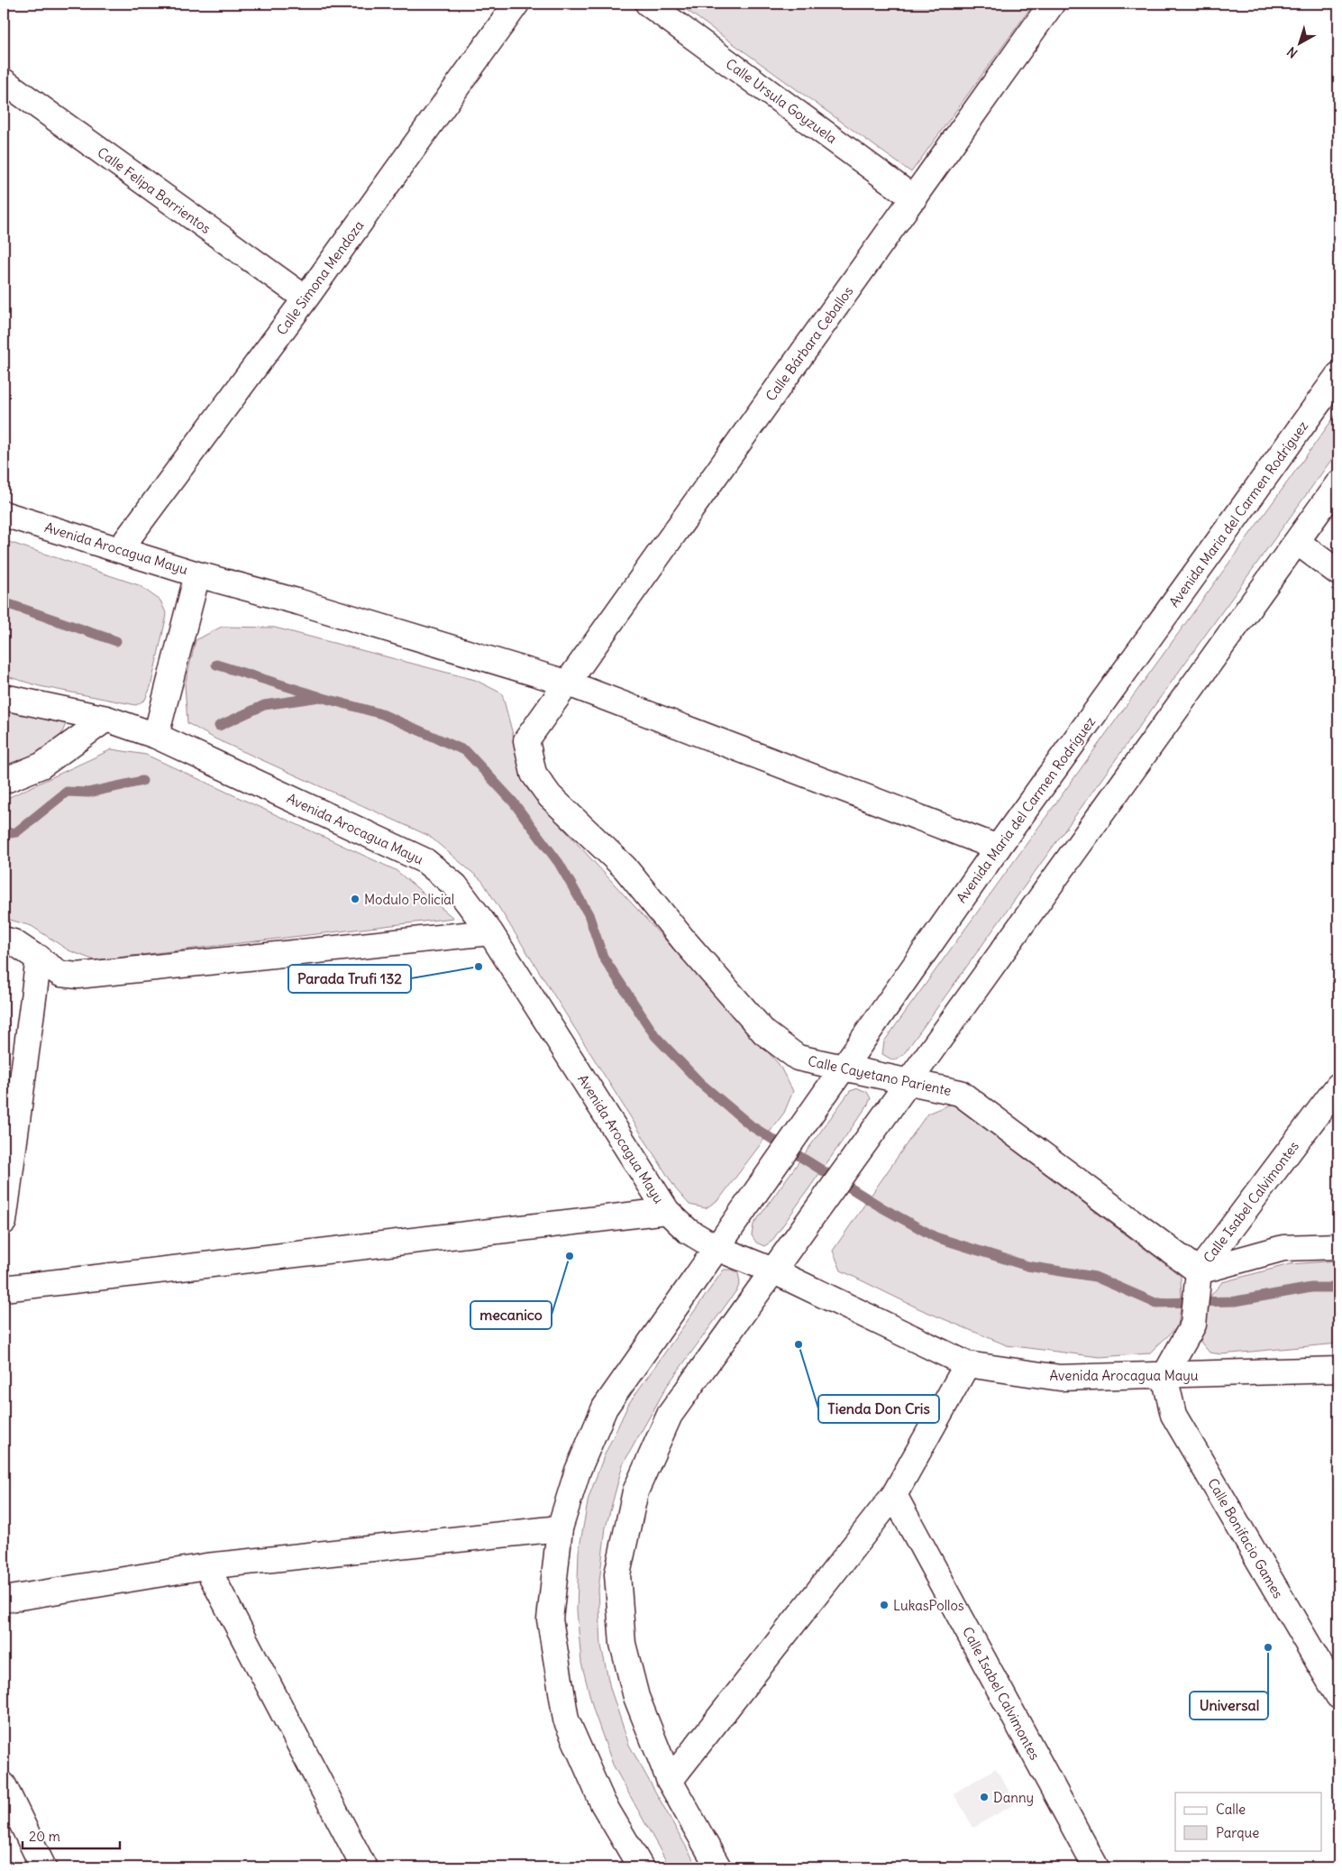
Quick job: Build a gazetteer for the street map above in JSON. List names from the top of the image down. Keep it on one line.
{"streets":{"street":["Calle Ursula Goyzuela","Calle Felipa Barrientos","Calle Simona Mendoza","Calle Bárbara Ceballos","Avenida Maria del Carmen Rodríguez","Avenida Arocagua Mayu","Calle Cayetano Pariente","Calle Isabel Calvimontes","Calle Bonifacio Games"]},"crossings":[["Calle Ursula Goyzuela","Calle Bárbara Ceballos"],["Calle Felipa Barrientos","Calle Simona Mendoza"],["Calle Simona Mendoza","Avenida Arocagua Mayu"],["Calle Bárbara Ceballos","Avenida Arocagua Mayu"],["Calle Bárbara Ceballos","Calle Cayetano Pariente"],["Avenida Maria del Carmen Rodríguez","Avenida Arocagua Mayu"],["Avenida Maria del Carmen Rodríguez","Calle Cayetano Pariente"],["Avenida Arocagua Mayu","Calle Cayetano Pariente"],["Avenida Arocagua Mayu","Calle Isabel Calvimontes"],["Avenida Arocagua Mayu","Calle Bonifacio Games"],["Calle Cayetano Pariente","Calle Isabel Calvimontes"],["Calle Isabel Calvimontes","Calle Bonifacio Games"]],"places":["Modulo Policial","Parada Trufi 132","mecanico","Tienda Don Cris","LukasPollos","Universal","Danny"],"legend":["Calle","Parque"],"scale_bar":"20 m","north":"bottom left"}
